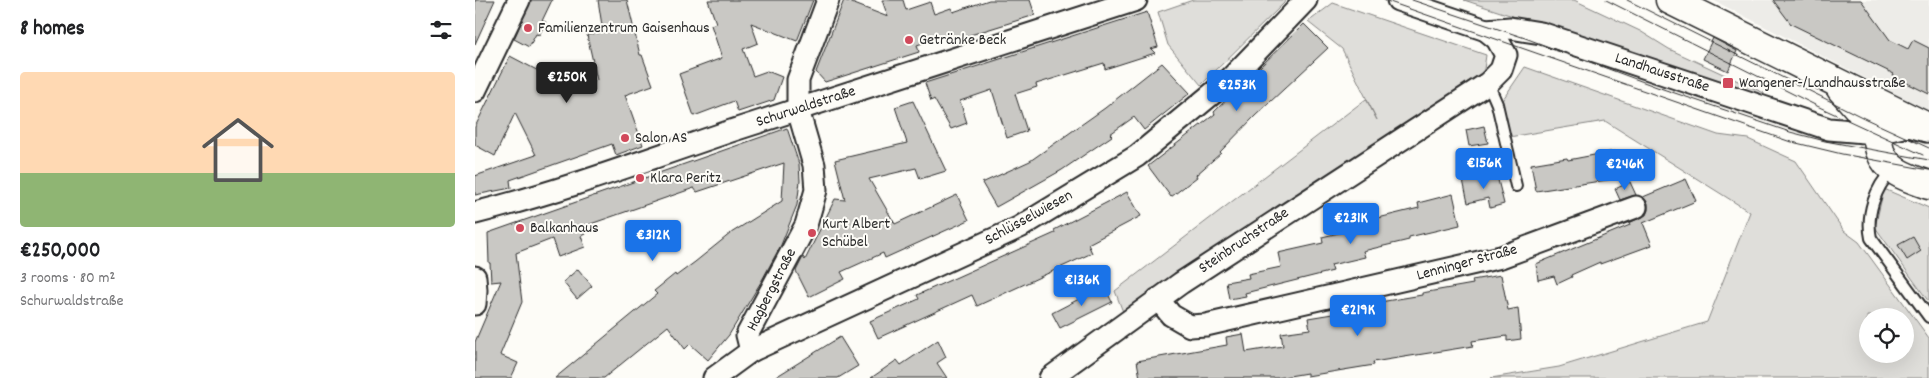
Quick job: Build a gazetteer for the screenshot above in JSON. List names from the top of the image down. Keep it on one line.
{"streets":{"street":["Landhausstraße","Schurwaldstraße","Schlüsselwiesen","Steinbruchstraße","Lenninger Straße","Hagbergstraße"]},"crossings":[["Landhausstraße","Steinbruchstraße"],["Schurwaldstraße","Hagbergstraße"],["Schlüsselwiesen","Hagbergstraße"],["Steinbruchstraße","Lenninger Straße"]],"places":{"other":["Familienzentrum Gaisenhaus","Getränke Beck","Salon AS","Klara Peritz","Balkanhaus","Kurt Albert Schübel"],"transit":["Wangener-/Landhausstraße"]},"page":{"heading":"8 homes","list":[{"name":"€250,000","note":"3 rooms · 80 m² · Schurwaldstraße"}],"price":["€250K","€253K","€156K","€246K","€231K","€312K","€136K","€219K"]}}
